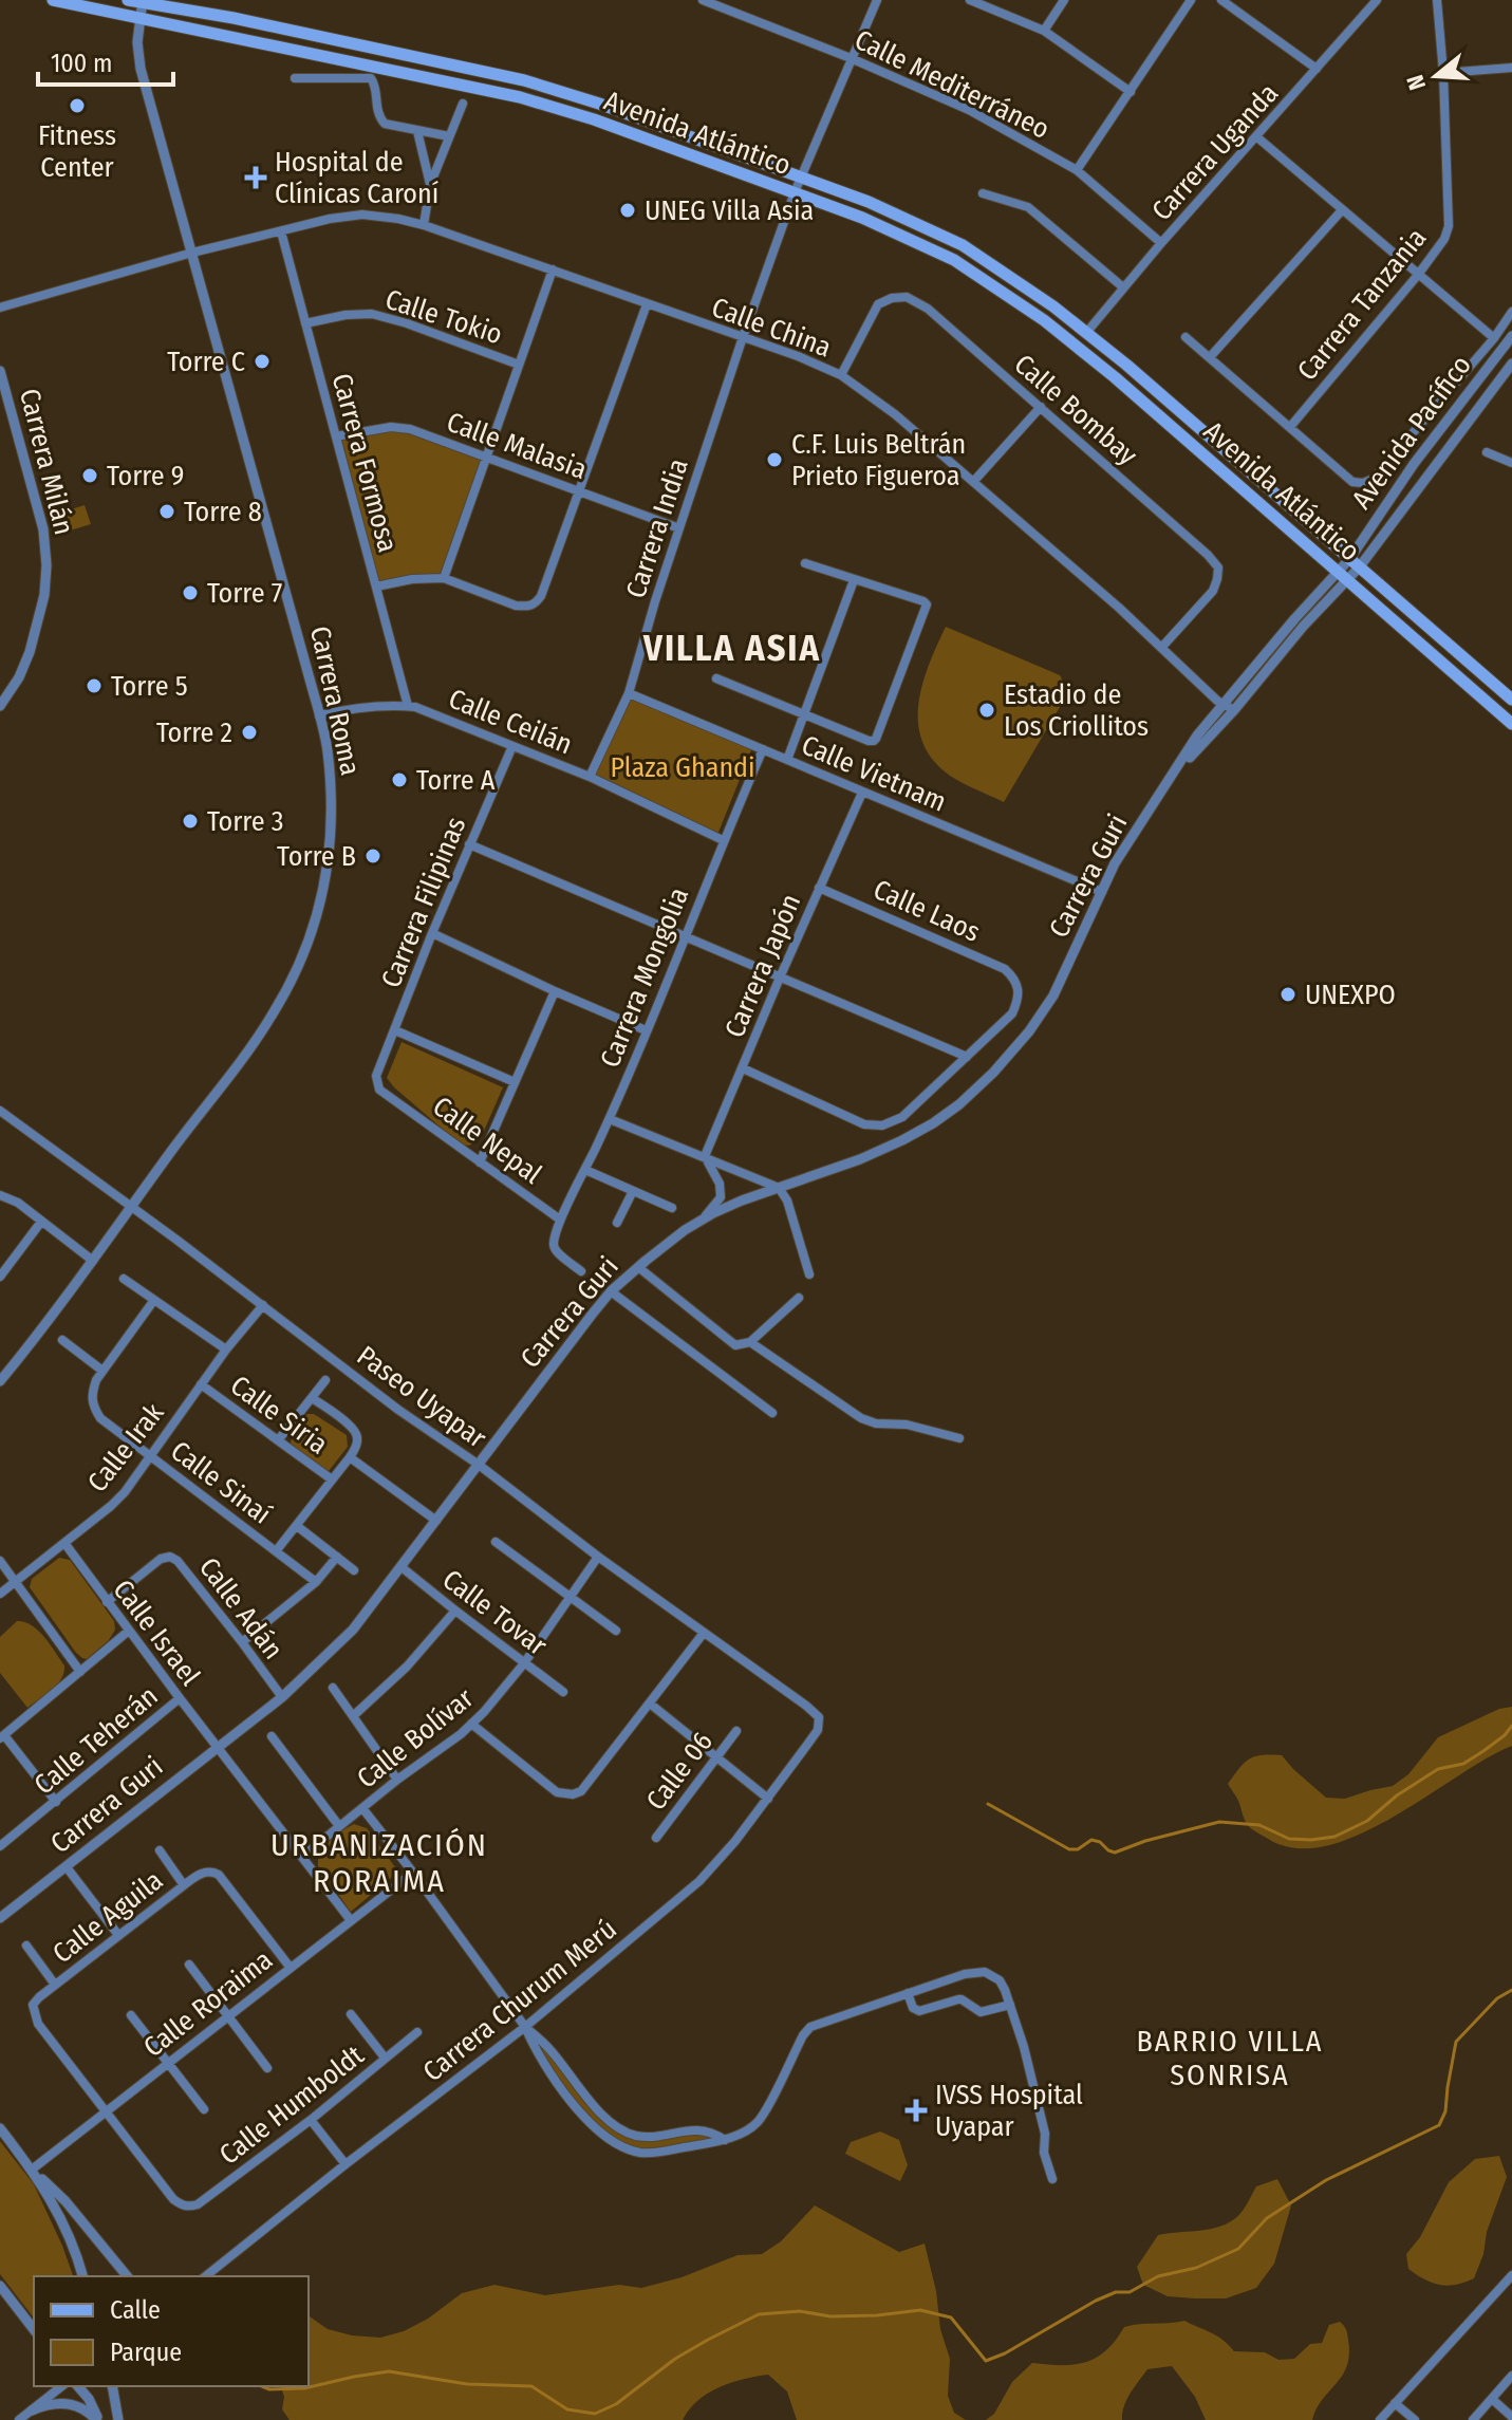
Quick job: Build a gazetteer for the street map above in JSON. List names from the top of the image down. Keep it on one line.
{"streets":{"main road":["Avenida Atlántico"],"street":["Calle Mediterráneo","Carrera Uganda","Carrera Tanzania","Calle Tokio","Calle China","Calle Bombay","Avenida Pacífico","Calle Malasia","Carrera Milán","Carrera Formosa","Carrera India","Carrera Roma","Calle Ceilán","Calle Vietnam","Carrera Guri","Carrera Filipinas","Calle Laos","Carrera Japón","Carrera Mongolia","Calle Nepal","Paseo Uyapar","Calle Siria","Calle Irak","Calle Sinaí","Calle Adán","Calle Tovar","Calle Israel","Calle Bolívar","Calle Teherán","Calle 06","Calle Aguila","Carrera Churum Merú","Calle Roraima","Calle Humboldt"]},"crossings":[["Calle Mediterráneo","Carrera Uganda"],["Calle Mediterráneo","Carrera India"],["Avenida Atlántico","Carrera Uganda"],["Avenida Atlántico","Avenida Pacífico"],["Avenida Atlántico","Carrera India"],["Avenida Atlántico","Carrera Roma"],["Avenida Atlántico","Carrera Guri"],["Calle Tokio","Carrera Formosa"],["Calle China","Calle Bombay"],["Calle China","Carrera Formosa"],["Calle China","Carrera India"],["Calle China","Carrera Roma"],["Calle China","Carrera Guri"],["Avenida Pacífico","Carrera Guri"],["Calle Malasia","Carrera Formosa"],["Calle Malasia","Carrera India"],["Carrera Formosa","Calle Ceilán"],["Carrera India","Calle Ceilán"],["Carrera India","Calle Vietnam"],["Carrera Roma","Calle Ceilán"],["Carrera Roma","Paseo Uyapar"],["Calle Ceilán","Carrera Filipinas"],["Calle Ceilán","Carrera Mongolia"],["Calle Vietnam","Carrera Guri"],["Calle Vietnam","Carrera Japón"],["Calle Vietnam","Carrera Mongolia"],["Carrera Guri","Paseo Uyapar"],["Carrera Guri","Calle Adán"],["Carrera Guri","Calle Tovar"],["Carrera Guri","Calle Israel"],["Carrera Filipinas","Calle Nepal"],["Calle Laos","Carrera Japón"],["Carrera Mongolia","Calle Nepal"],["Paseo Uyapar","Calle Irak"],["Paseo Uyapar","Calle Bolívar"],["Paseo Uyapar","Carrera Churum Merú"],["Calle Siria","Calle Irak"],["Calle Irak","Calle Sinaí"],["Calle Irak","Calle Israel"],["Calle Adán","Calle Israel"],["Calle Tovar","Calle Bolívar"],["Calle Israel","Calle Bolívar"],["Calle Israel","Calle Teherán"],["Calle Israel","Calle Roraima"],["Calle Aguila","Calle Roraima"],["Calle Aguila","Calle Humboldt"],["Calle Roraima","Calle Humboldt"]],"districts":["VILLA ASIA","URBANIZACIÓN RORAIMA","BARRIO VILLA SONRISA"],"parks":["Plaza Ghandi"],"places":{"other":["Fitness Center","UNEG Villa Asia","Torre C","C.F. Luis Beltrán Prieto Figueroa","Torre 9","Torre 8","Torre 7","Torre 5","Estadio de Los Criollitos","Torre 2","Torre A","Torre 3","Torre B","UNEXPO"],"health":["Hospital de Clínicas Caroní","IVSS Hospital Uyapar"]},"legend":["Calle","Parque"],"scale_bar":"100 m","north":"left"}
